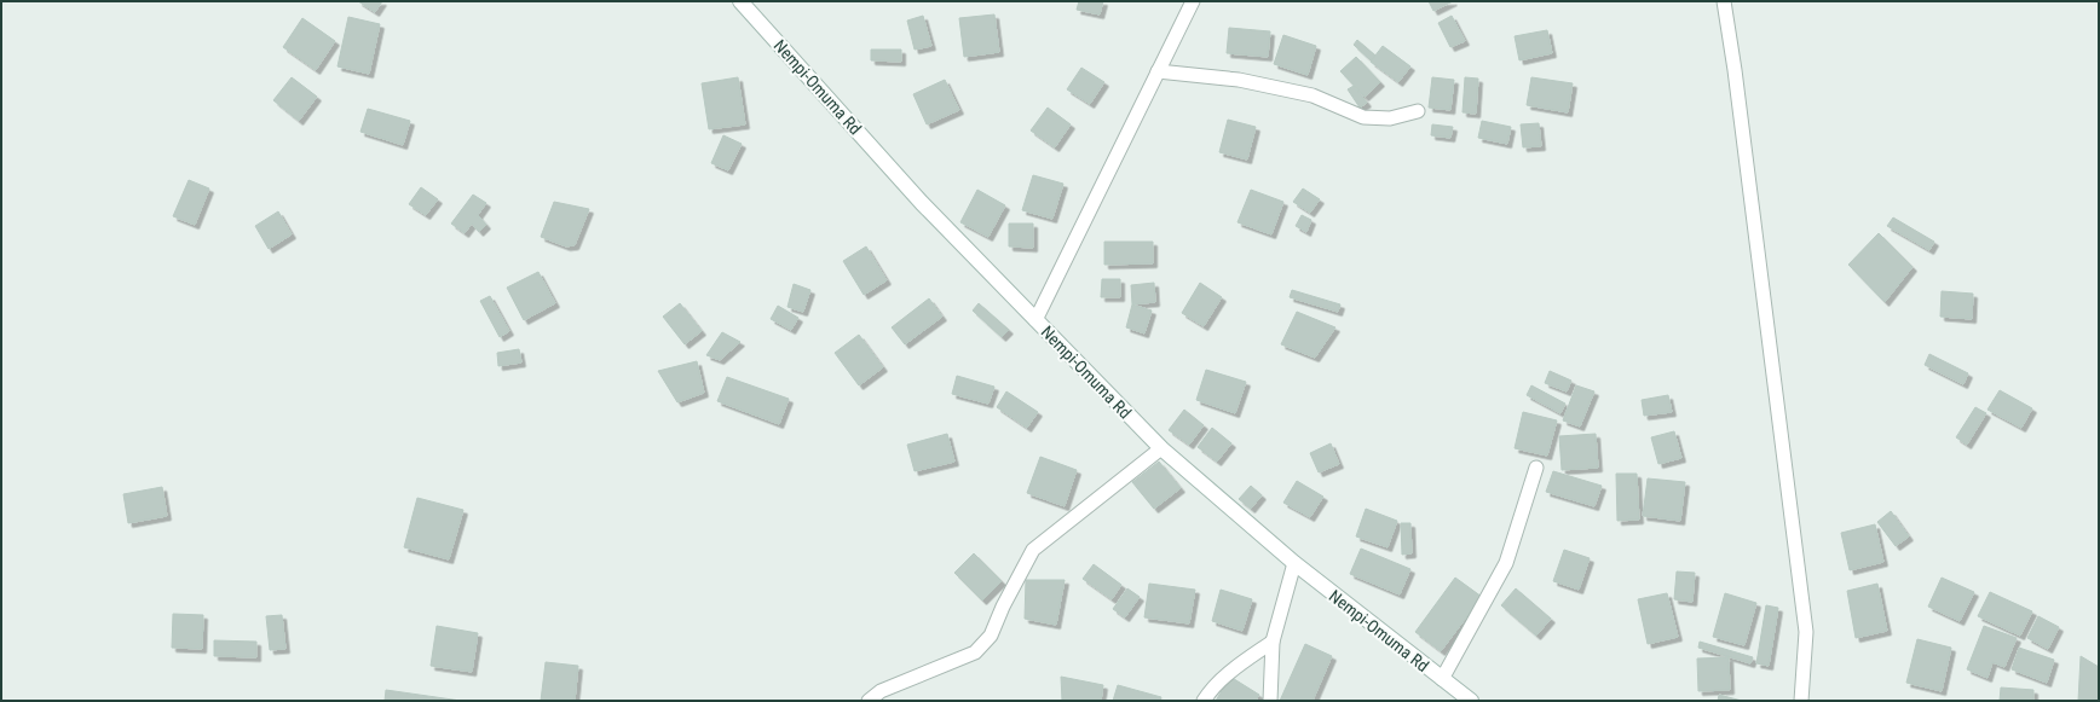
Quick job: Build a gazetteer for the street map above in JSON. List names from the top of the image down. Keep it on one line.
{"streets":{"street":["Nempi-Omuma Rd"]}}
